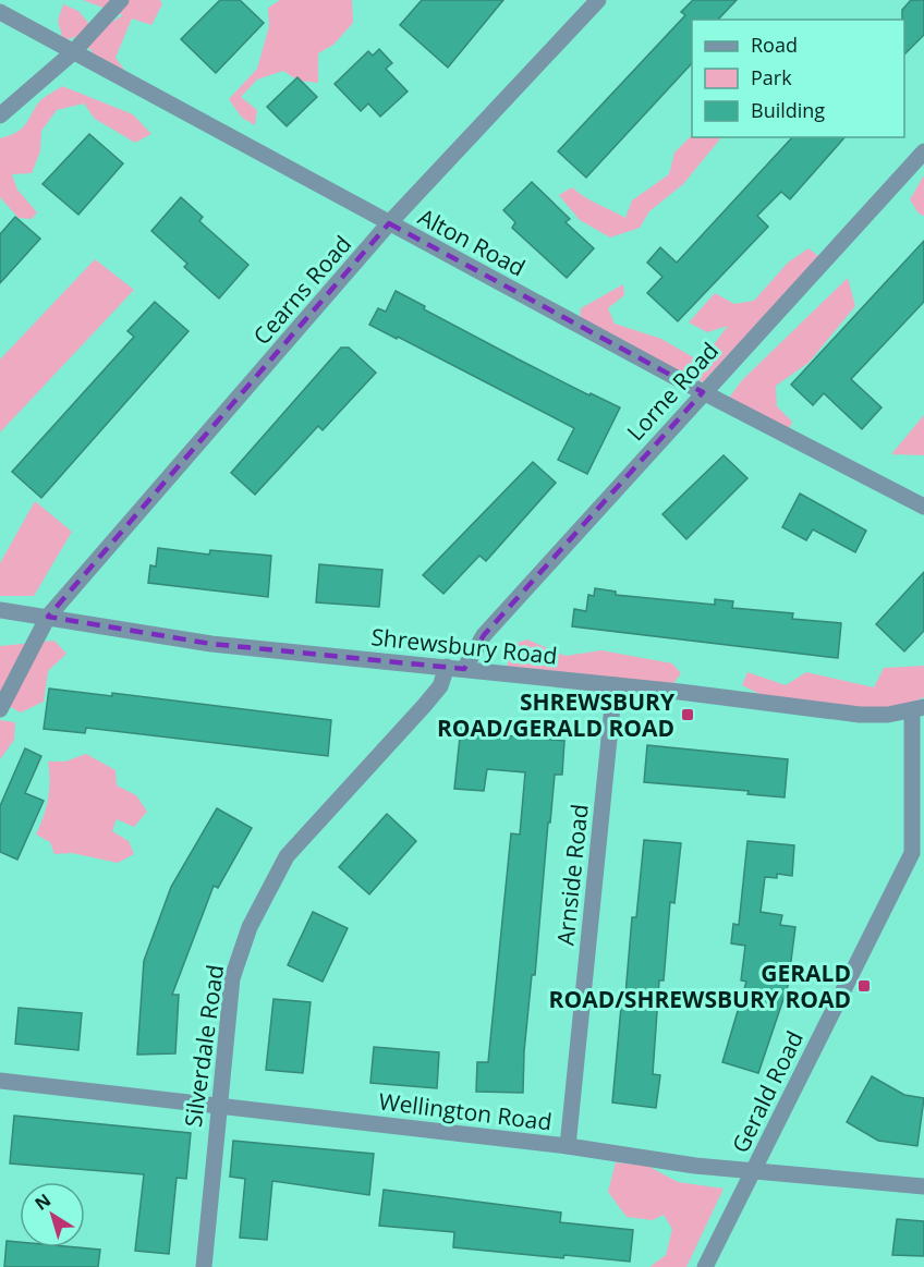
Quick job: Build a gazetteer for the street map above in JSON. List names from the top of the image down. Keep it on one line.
{"streets":{"street":["Alton Road","Cearns Road","Lorne Road","Shrewsbury Road","Arnside Road","Silverdale Road","Gerald Road","Wellington Road"]},"crossings":[["Alton Road","Cearns Road"],["Alton Road","Lorne Road"],["Cearns Road","Shrewsbury Road"],["Lorne Road","Shrewsbury Road"],["Lorne Road","Silverdale Road"],["Shrewsbury Road","Arnside Road"],["Shrewsbury Road","Silverdale Road"],["Shrewsbury Road","Gerald Road"],["Arnside Road","Wellington Road"],["Silverdale Road","Wellington Road"],["Gerald Road","Wellington Road"]],"places":{"transit":["SHREWSBURY ROAD/GERALD ROAD","GERALD ROAD/SHREWSBURY ROAD"]},"legend":["Road","Park","Building"],"north":"top left"}
